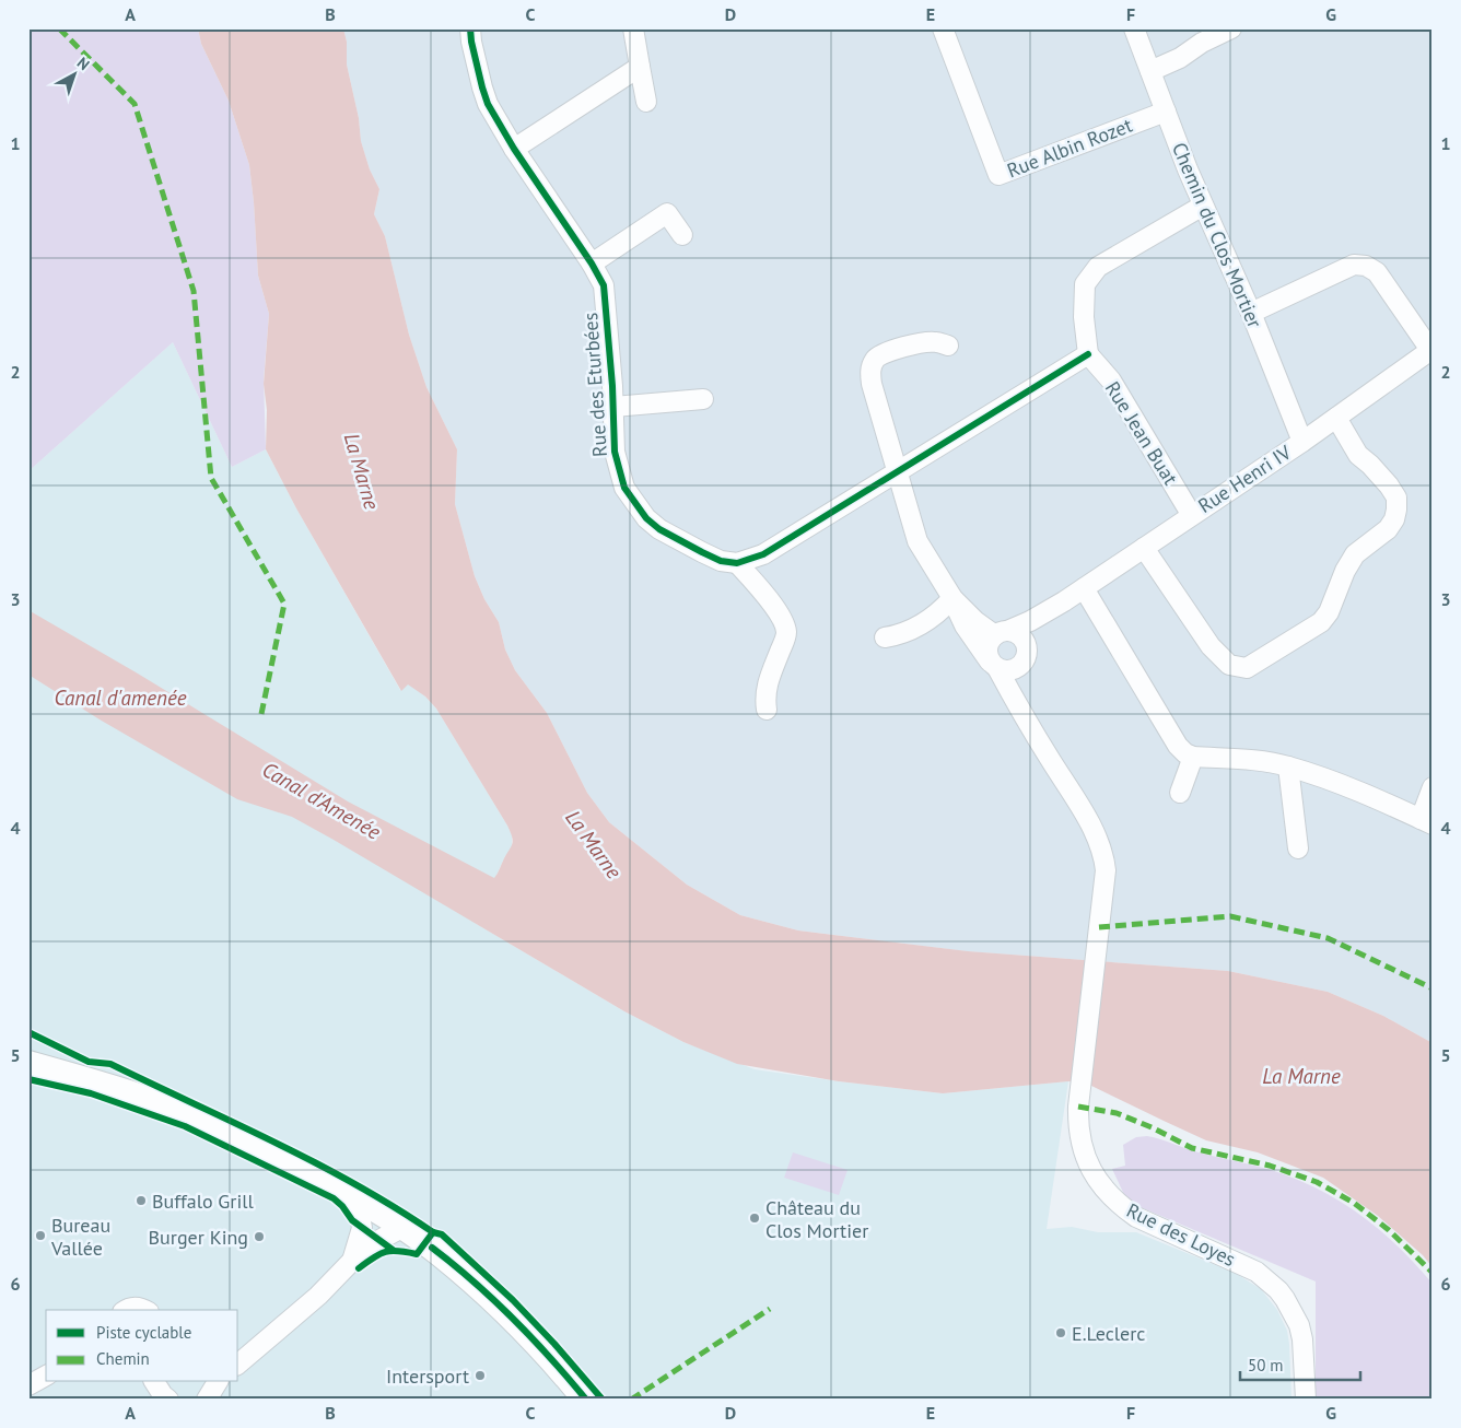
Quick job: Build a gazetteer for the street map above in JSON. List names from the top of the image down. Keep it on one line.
{"streets":{"street":["Rue Albin Rozet","Chemin du Clos Mortier","Rue des Eturbées","Rue Jean Buat","Rue Henri IV","Rue des Loyes"]},"crossings":[["Rue Albin Rozet","Chemin du Clos Mortier"],["Chemin du Clos Mortier","Rue Henri IV"],["Rue Jean Buat","Rue Henri IV"],["Rue Henri IV","Rue des Loyes"]],"water":["La Marne","Canal d'amenée","Canal d'Amenée"],"places":["Buffalo Grill","Château du Clos Mortier","Bureau Vallée","Burger King","E.Leclerc","Intersport"],"legend":["Piste cyclable","Chemin"],"scale_bar":"50 m","north":"top right","grid":{"columns":["A","B","C","D","E","F","G"],"rows":["1","2","3","4","5","6"]}}
